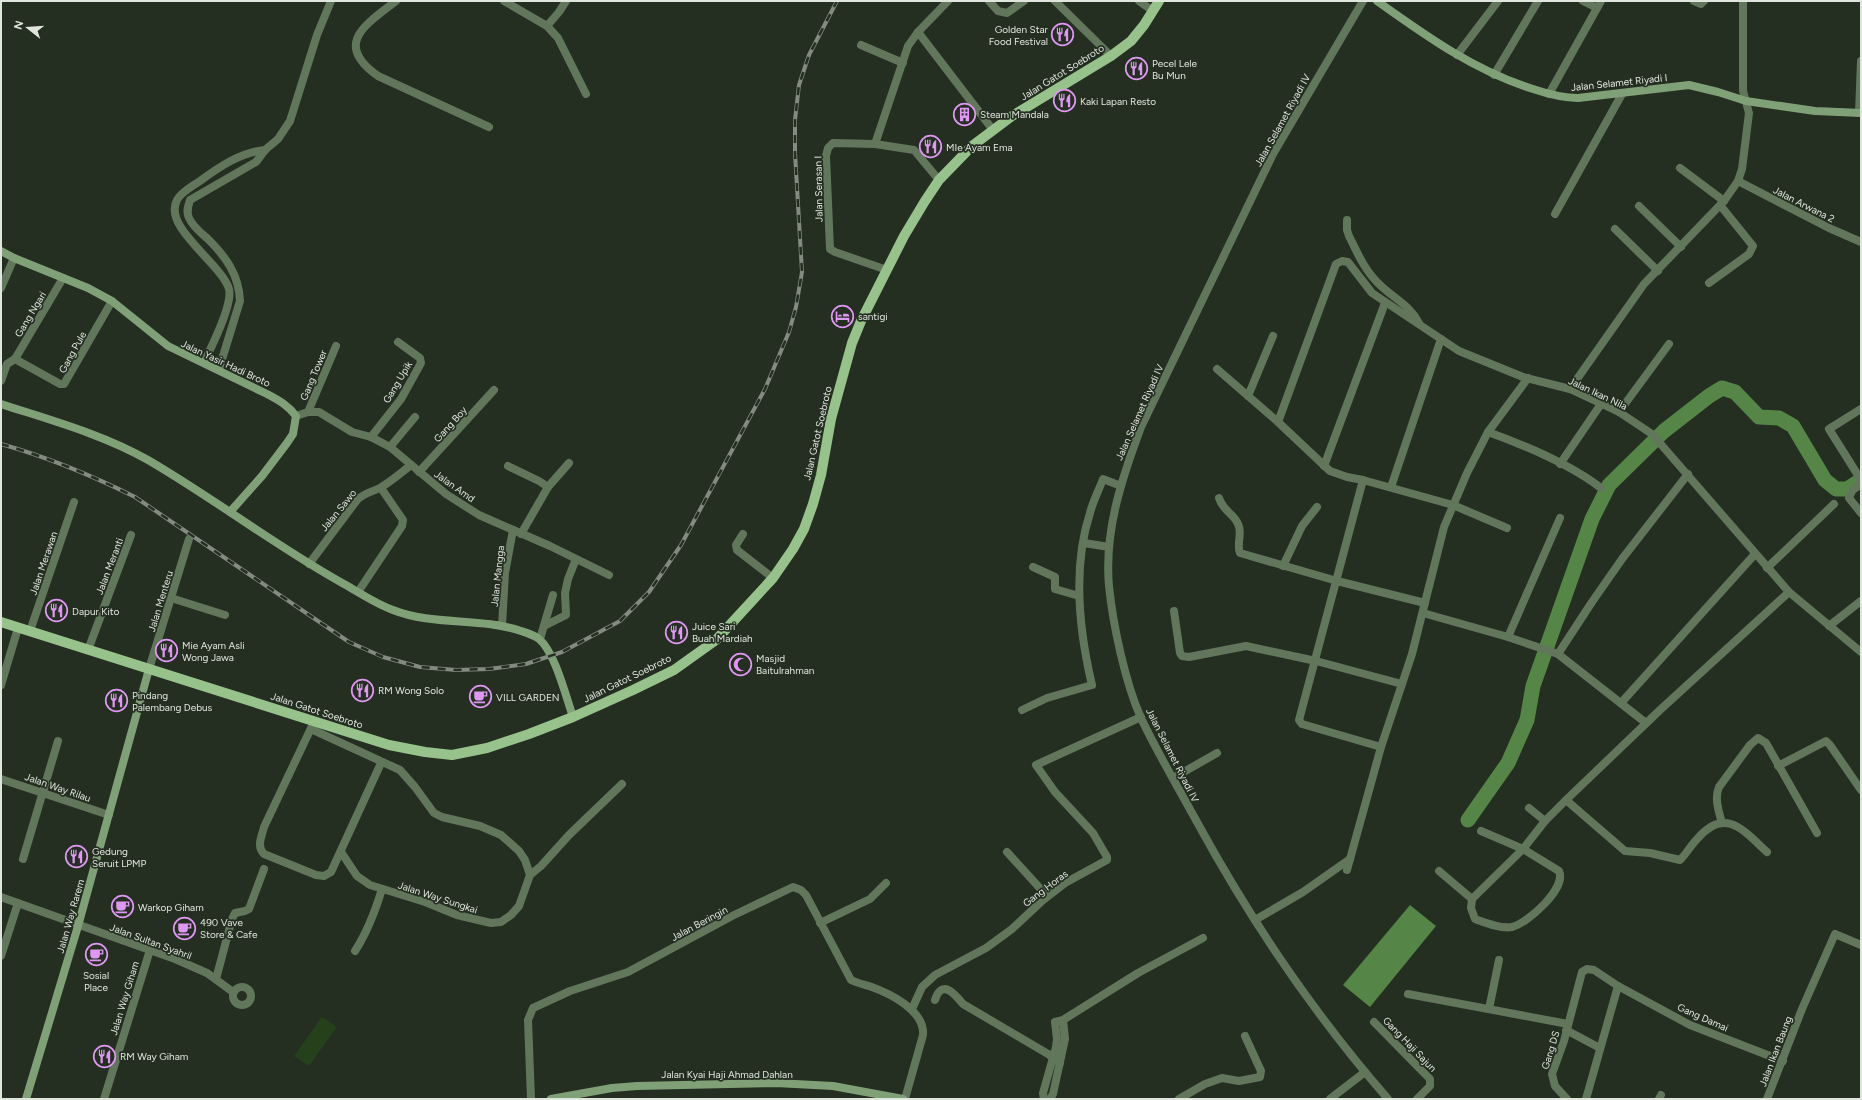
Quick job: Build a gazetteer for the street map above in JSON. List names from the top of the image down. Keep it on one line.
{"streets":{"main road":["Jalan Gatot Soebroto"],"street":["Jalan Selamet Riyadi I","Jalan Selamet Riyadi IV","Jalan Serasan I","Jalan Arwana 2","Gang Ngari","Gang Pule","Jalan Yasir Hadi Broto","Gang Tower","Gang Upik","Jalan Ikan Nila","Gang Boy","Jalan Amd","Jalan Sawo","Jalan Merawan","Jalan Meranti","Jalan Mangga","Jalan Menteru","Jalan Way Rilau","Gang Horas","Jalan Way Sungkai","Jalan Way Rarem","Jalan Beringin","Jalan Sultan Syahril","Jalan Way Giham","Gang Damai","Gang Haji Sajun","Gang DS","Jalan Ikan Baung","Jalan Kyai Haji Ahmad Dahlan"]},"crossings":[["Jalan Gatot Soebroto","Jalan Serasan I"],["Jalan Gatot Soebroto","Jalan Merawan"],["Jalan Gatot Soebroto","Jalan Meranti"],["Jalan Gatot Soebroto","Jalan Menteru"],["Jalan Gatot Soebroto","Jalan Way Rarem"],["Jalan Selamet Riyadi IV","Gang Horas"],["Gang Ngari","Gang Pule"],["Gang Ngari","Jalan Yasir Hadi Broto"],["Gang Pule","Jalan Yasir Hadi Broto"],["Gang Tower","Jalan Amd"],["Gang Upik","Jalan Amd"],["Gang Boy","Jalan Amd"],["Jalan Amd","Jalan Sawo"],["Jalan Amd","Jalan Mangga"],["Jalan Menteru","Jalan Way Rarem"],["Jalan Way Rilau","Jalan Way Rarem"],["Gang Horas","Jalan Beringin"],["Jalan Way Rarem","Jalan Sultan Syahril"],["Jalan Sultan Syahril","Jalan Way Giham"],["Gang Damai","Gang DS"],["Gang Damai","Jalan Ikan Baung"]],"places":{"restaurant":["Golden Star Food Festival","Pecel Lele Bu Mun","Kaki Lapan Resto","MIe Ayam Ema","Dapur Kito","Juice Sari Buah Mardiah","Mie Ayam Asli Wong Jawa","RM Wong Solo","Pindang Palembang Debus","Gedung Seruit LPMP","RM Way Giham"],"building":["Steam Mandala"],"hotel":["santigi"],"mosque":["Masjid Baitulrahman"],"cafe":["VILL GARDEN","Warkop Giham","490 Vave Store & Cafe","Sosial Place"]},"north":"left"}
